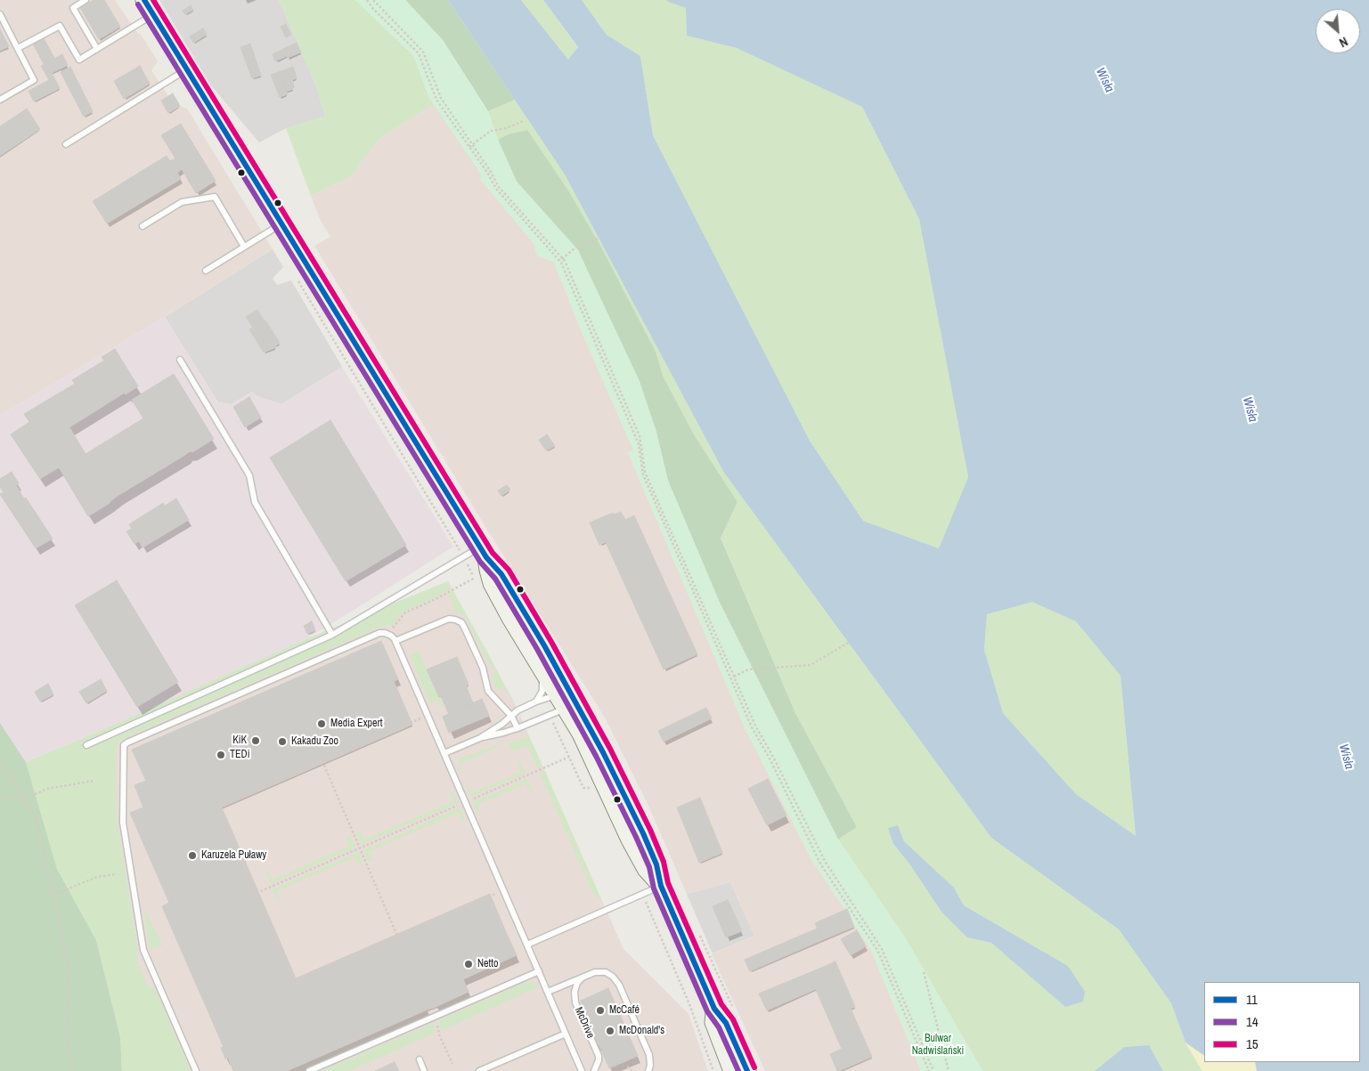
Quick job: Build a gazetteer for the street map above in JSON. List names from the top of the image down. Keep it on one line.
{"streets":{"lane":["McDrive"]},"water":["Wisła"],"parks":["Bulwar Nadwiślański"],"places":["Media Expert","KiK","Kakadu Zoo","TEDi","Karuzela Puławy","Netto","McCafé","McDonald's"],"lines":["transit line 11","transit line 15","transit line 14"],"legend":["11","14","15"],"north":"bottom right"}
